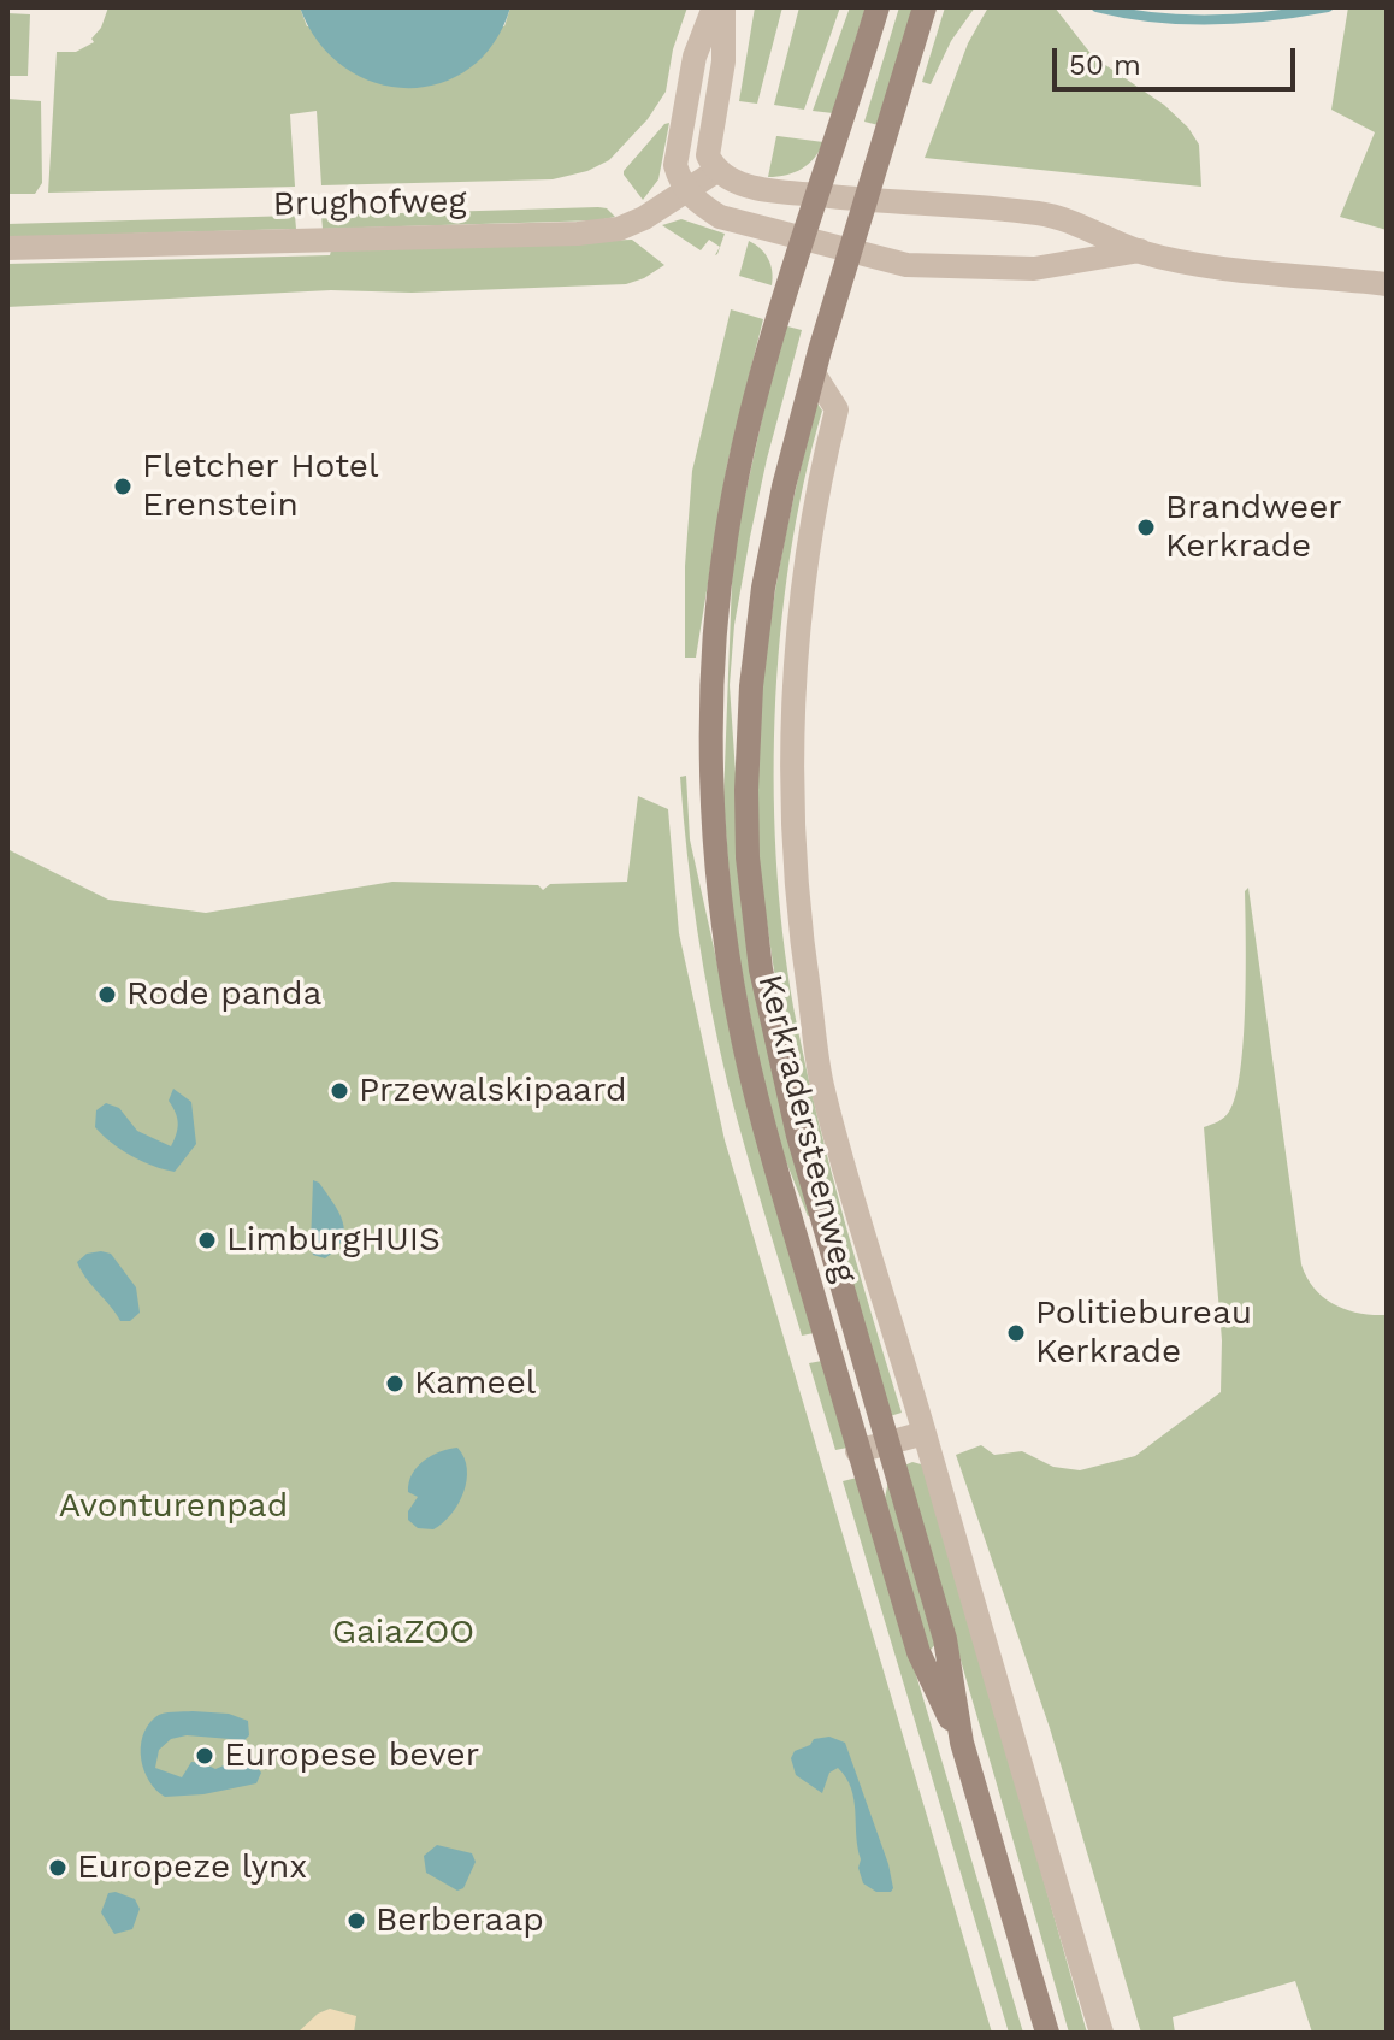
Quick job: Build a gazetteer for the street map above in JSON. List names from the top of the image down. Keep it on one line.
{"streets":{"main road":["Kerkradersteenweg"],"street":["Brughofweg"]},"parks":["Avonturenpad","GaiaZOO"],"places":["Fletcher Hotel Erenstein","Brandweer Kerkrade","Rode panda","Przewalskipaard","LimburgHUIS","Politiebureau Kerkrade","Kameel","Europese bever","Europeze lynx","Berberaap"],"scale_bar":"50 m"}
